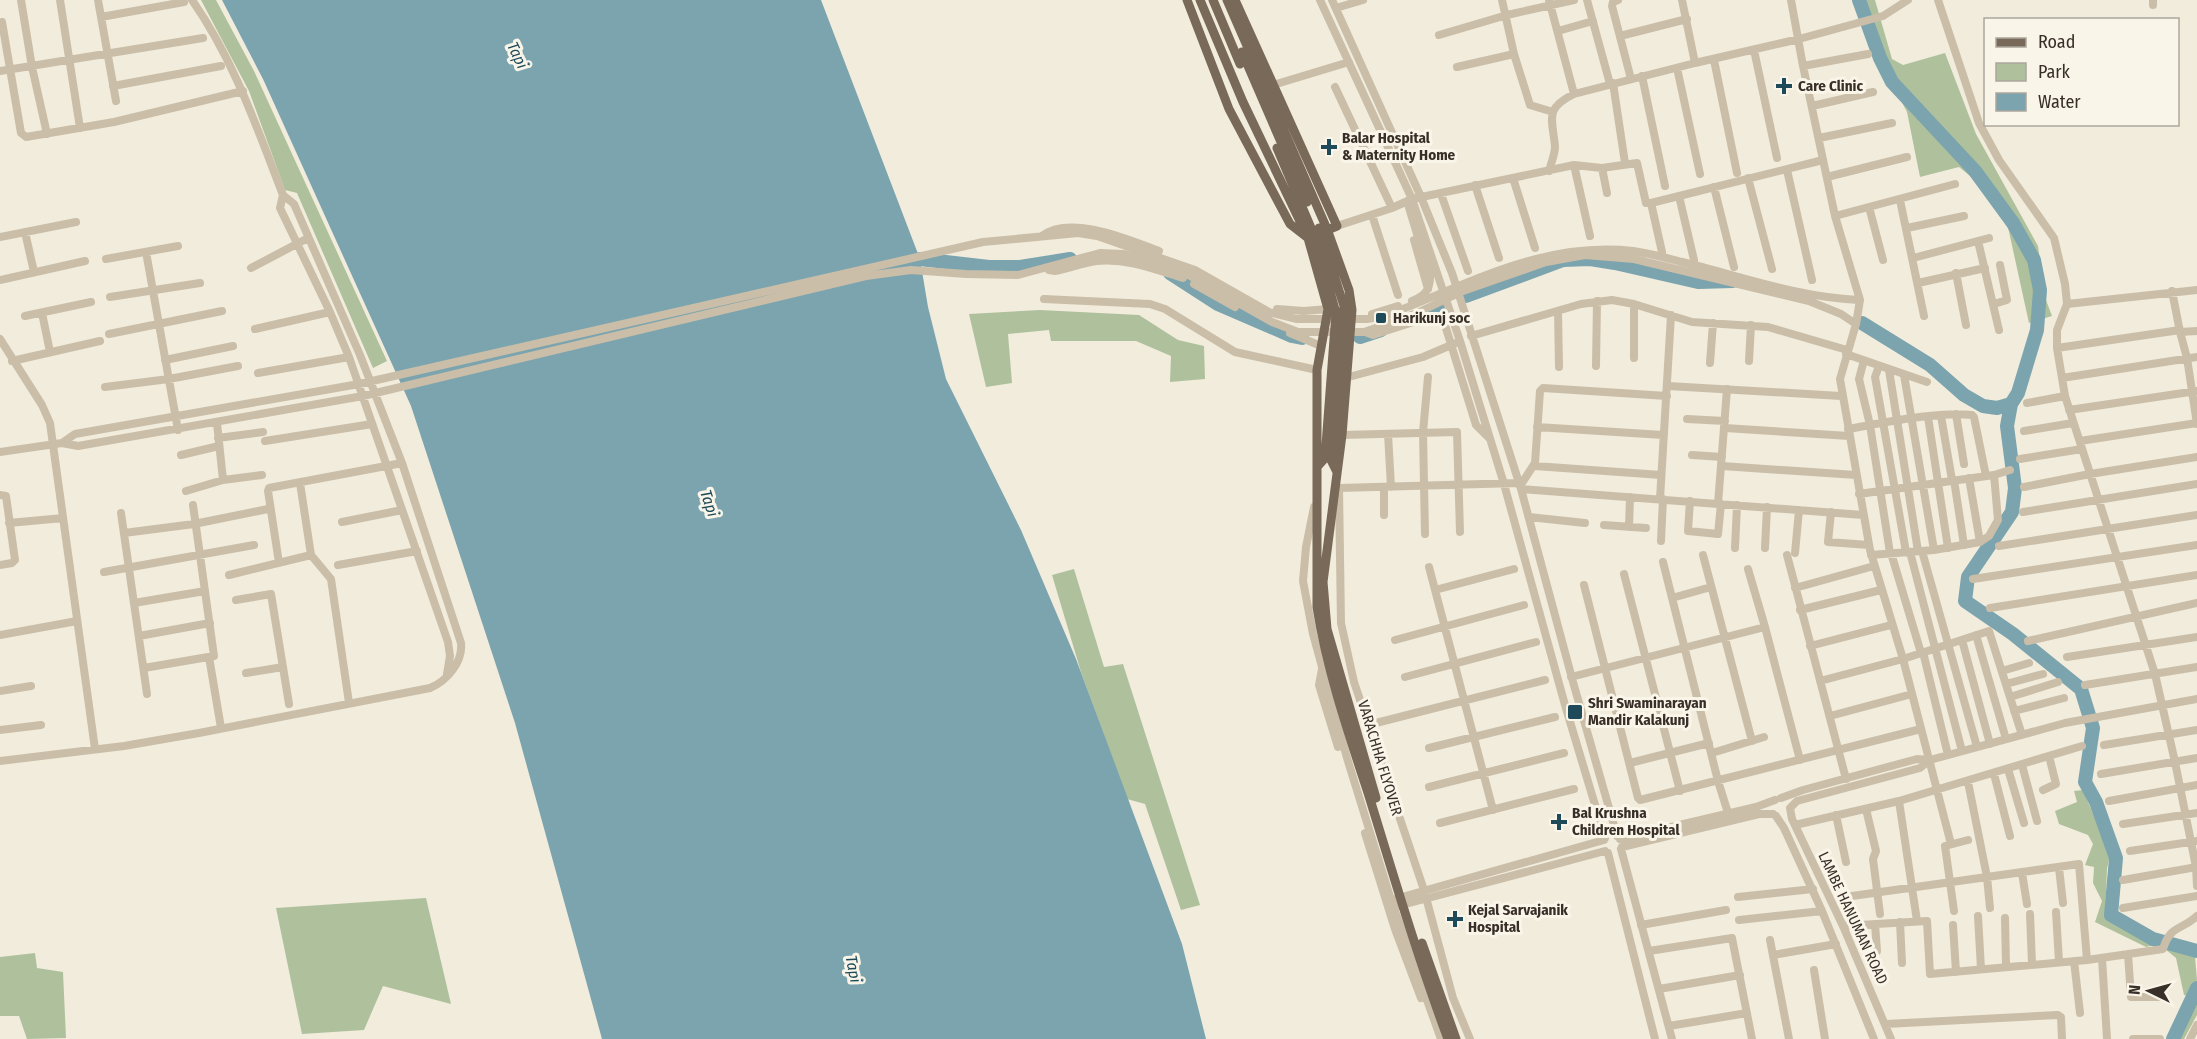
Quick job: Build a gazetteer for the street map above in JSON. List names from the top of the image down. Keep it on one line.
{"streets":{"main road":["VARACHHA FLYOVER"],"street":["LAMBE HANUMAN ROAD"]},"water":["Tapi"],"places":{"health":["Care Clinic","Balar Hospital & Maternity Home","Bal Krushna Children Hospital","Kejal Sarvajanik Hospital"],"transit":["Harikunj soc","Shri Swaminarayan Mandir Kalakunj"]},"legend":["Road","Park","Water"],"north":"left"}
